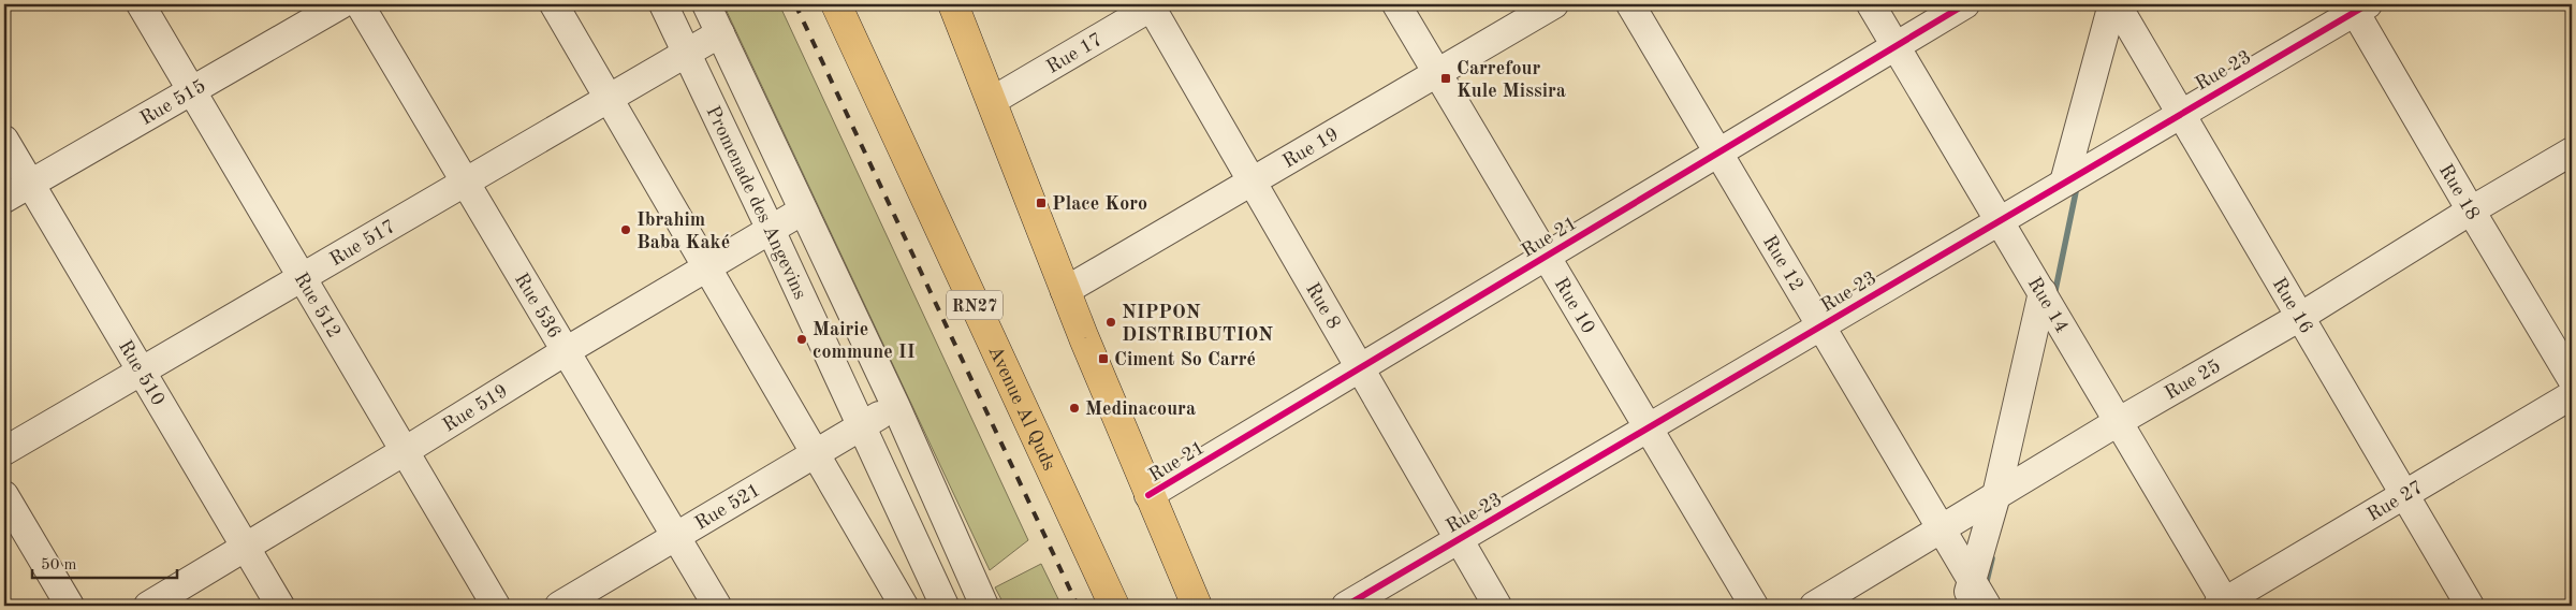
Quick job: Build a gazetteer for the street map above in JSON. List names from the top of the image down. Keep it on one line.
{"streets":{"main road":["RN27","Avenue Al Quds"],"street":["Rue 17","Rue 23","Rue 515","Rue 19","Rue 18","Promenade des Angevins","Rue 21","Rue 517","Rue 12","Rue 512","Rue 536","Rue 8","Rue 10","Rue 14","Rue 16","Rue 510","Rue 25","Rue 519","Rue 27","Rue 521"]},"crossings":[["Rue 17","Rue 8"],["Rue 23","Rue 18"],["Rue 23","Rue 12"],["Rue 23","Rue 8"],["Rue 23","Rue 10"],["Rue 23","Rue 14"],["Rue 23","Rue 16"],["Rue 515","Rue 512"],["Rue 515","Rue 510"],["Rue 19","Rue 8"],["Rue 19","Rue 10"],["Rue 18","Rue 25"],["Promenade des Angevins","Rue 517"],["Promenade des Angevins","Rue 519"],["Promenade des Angevins","Rue 521"],["Rue 21","Rue 12"],["Rue 21","Rue 8"],["Rue 21","Rue 10"],["Rue 21","Rue 14"],["Rue 517","Rue 512"],["Rue 517","Rue 536"],["Rue 517","Rue 510"],["Rue 12","Rue 25"],["Rue 512","Rue 519"],["Rue 536","Rue 519"],["Rue 536","Rue 521"],["Rue 14","Rue 25"],["Rue 14","Rue 27"],["Rue 16","Rue 25"],["Rue 16","Rue 27"],["Rue 510","Rue 519"]],"places":{"transit":["Carrefour Kule Missira","Place Koro","Ciment So Carré"],"other":["Ibrahim Baba Kaké","NIPPON DISTRIBUTION","Mairie commune II","Medinacoura"]},"scale_bar":"50 m"}
